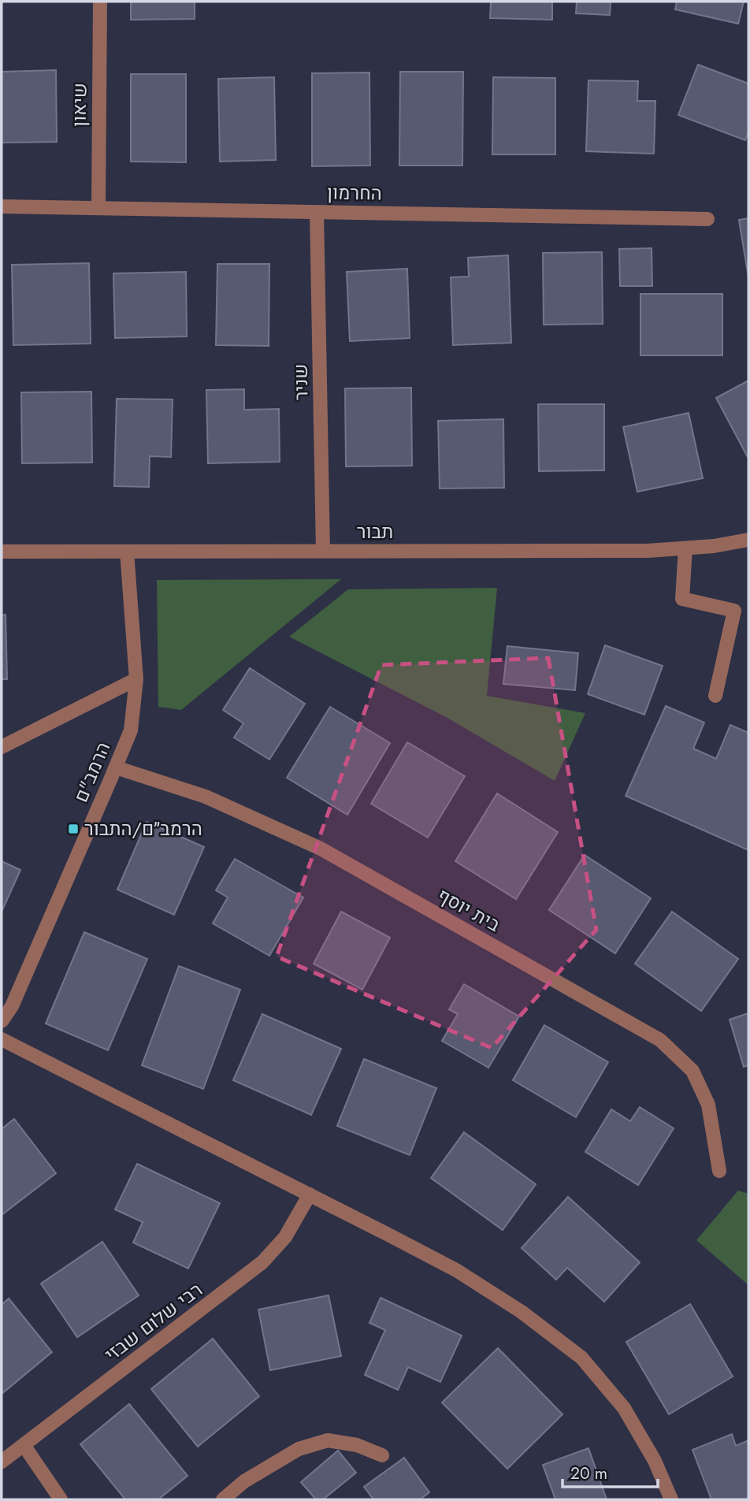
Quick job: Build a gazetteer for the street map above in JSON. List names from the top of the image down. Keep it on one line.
{"streets":{"street":["שיאון","החרמון","שניר","תבור","הרמב\"ם","בית יוסף","רבי שלום שבזי"]},"crossings":[["שיאון","החרמון"],["החרמון","שניר"],["שניר","תבור"],["תבור","הרמב\"ם"],["הרמב\"ם","בית יוסף"]],"places":{"transit":["הרמב״ם/התבור"]},"scale_bar":"20 m"}
